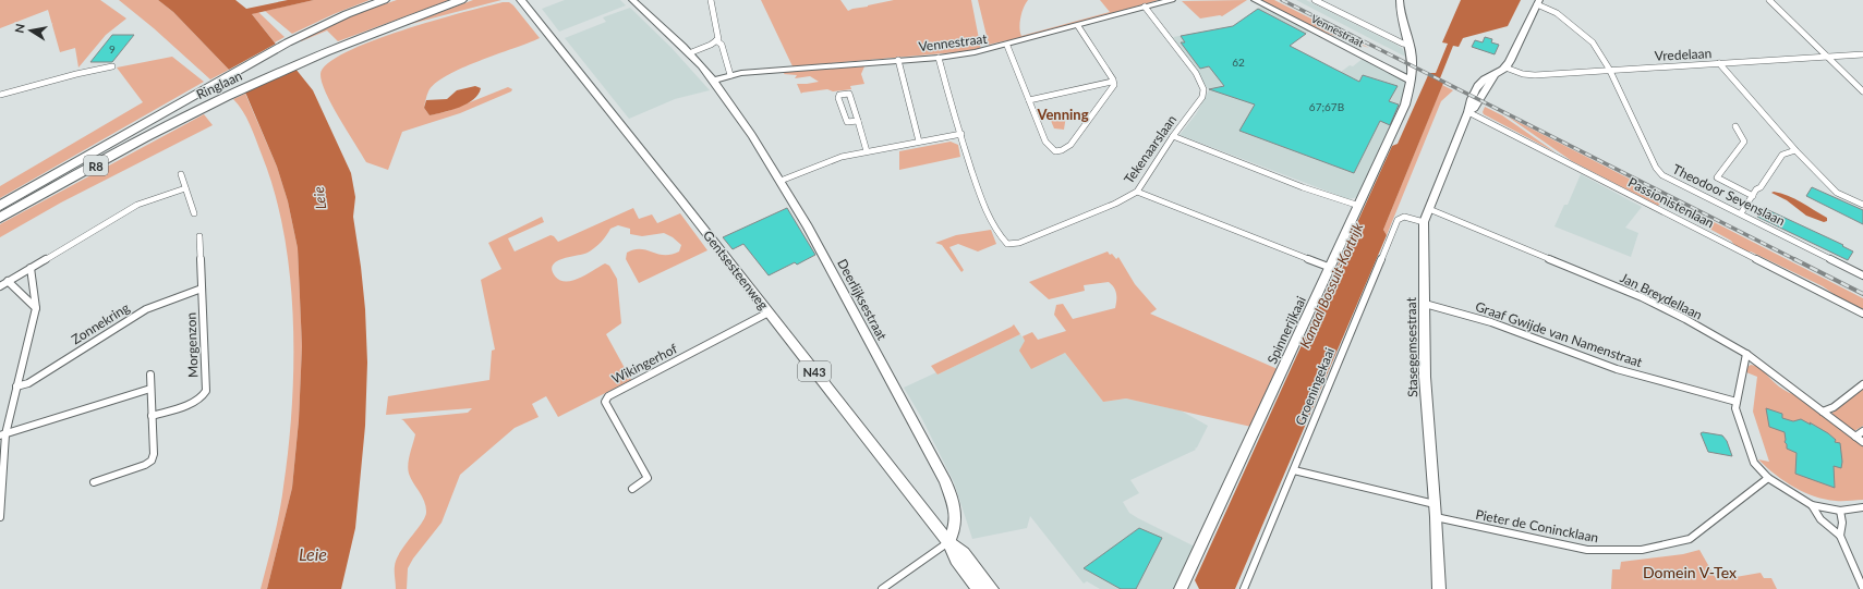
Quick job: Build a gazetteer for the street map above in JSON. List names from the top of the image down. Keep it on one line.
{"streets":{"highway":["Ringlaan","R8"],"main road":["Gentsesteenweg","N43"],"street":["Vennestraat","Vredelaan","Tekenaarslaan","Theodoor Sevenslaan","Passionistenlaan","Jan Breydellaan","Deerlijksestraat","Zonnekring","Spinnerijkaai","Graaf Gwijde van Namenstraat","Morgenzon","Stasegemsestraat","Wikingerhof","Groeningekaai","Pieter de Conincklaan"]},"crossings":[["Vennestraat","Tekenaarslaan"],["Vennestraat","Deerlijksestraat"],["Vennestraat","Spinnerijkaai"],["Vredelaan","Theodoor Sevenslaan"],["Vredelaan","Stasegemsestraat"],["Passionistenlaan","Stasegemsestraat"],["Gentsesteenweg","Deerlijksestraat"],["Gentsesteenweg","Wikingerhof"],["Jan Breydellaan","Stasegemsestraat"],["Zonnekring","Morgenzon"],["Graaf Gwijde van Namenstraat","Stasegemsestraat"],["Stasegemsestraat","Groeningekaai"],["Stasegemsestraat","Pieter de Conincklaan"]],"districts":["Venning"],"water":["Leie","Kanaal Bossuit-Kortrijk"],"parks":["Domein V-Tex"],"house_numbers":["9","62","67;67B"],"north":"left"}
